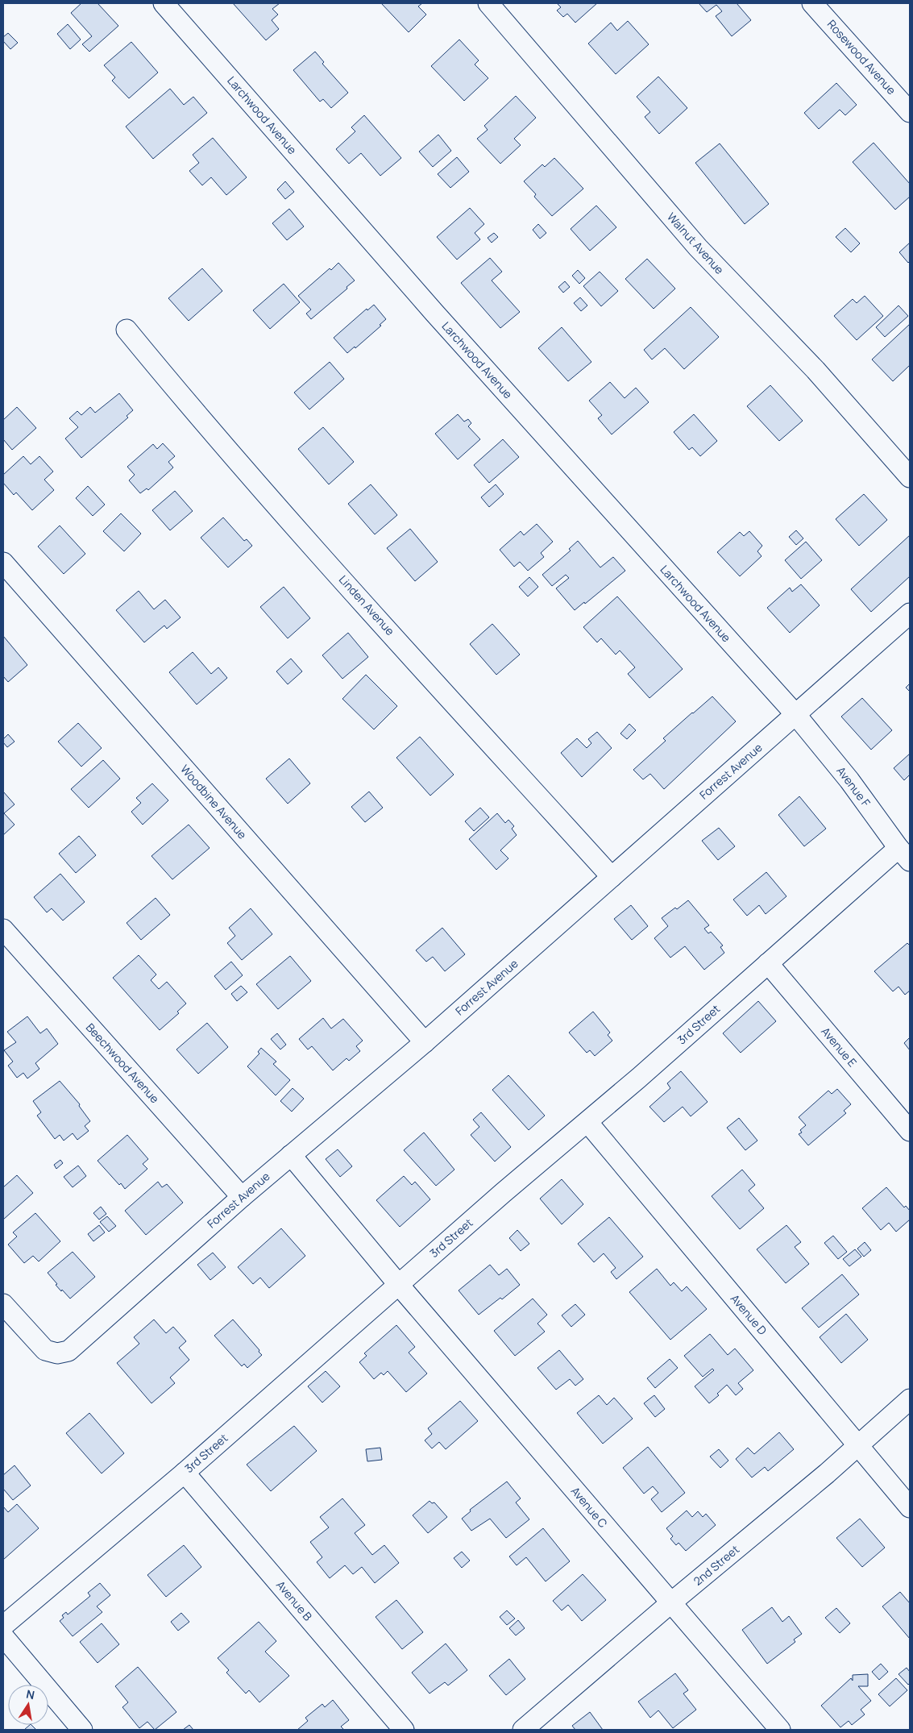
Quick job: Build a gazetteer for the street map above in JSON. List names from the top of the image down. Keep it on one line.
{"streets":{"street":["Rosewood Avenue","Larchwood Avenue","Walnut Avenue","Linden Avenue","Forrest Avenue","Avenue F","Woodbine Avenue","3rd Street","Avenue E","Beechwood Avenue","Avenue D","Avenue C","2nd Street","Avenue B"]},"crossings":[["Larchwood Avenue","Forrest Avenue"],["Larchwood Avenue","Avenue F"],["Linden Avenue","Forrest Avenue"],["Forrest Avenue","Avenue F"],["Forrest Avenue","Woodbine Avenue"],["Forrest Avenue","Beechwood Avenue"],["Avenue F","3rd Street"],["3rd Street","Avenue E"],["3rd Street","Avenue D"],["3rd Street","Avenue C"],["3rd Street","Avenue B"],["Avenue D","2nd Street"],["Avenue C","2nd Street"]],"north":"top"}
